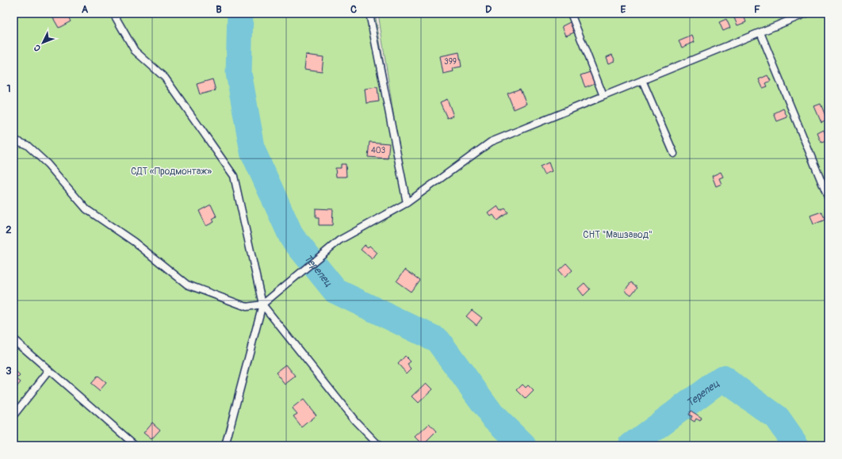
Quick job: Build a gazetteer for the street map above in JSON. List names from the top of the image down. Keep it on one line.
{"water":["Терепец"],"parks":["СДТ «Продмонтаж»","СНТ \"Машзавод\""],"house_numbers":["399","403"],"north":"bottom left","grid":{"columns":["A","B","C","D","E","F"],"rows":["1","2","3"]}}
